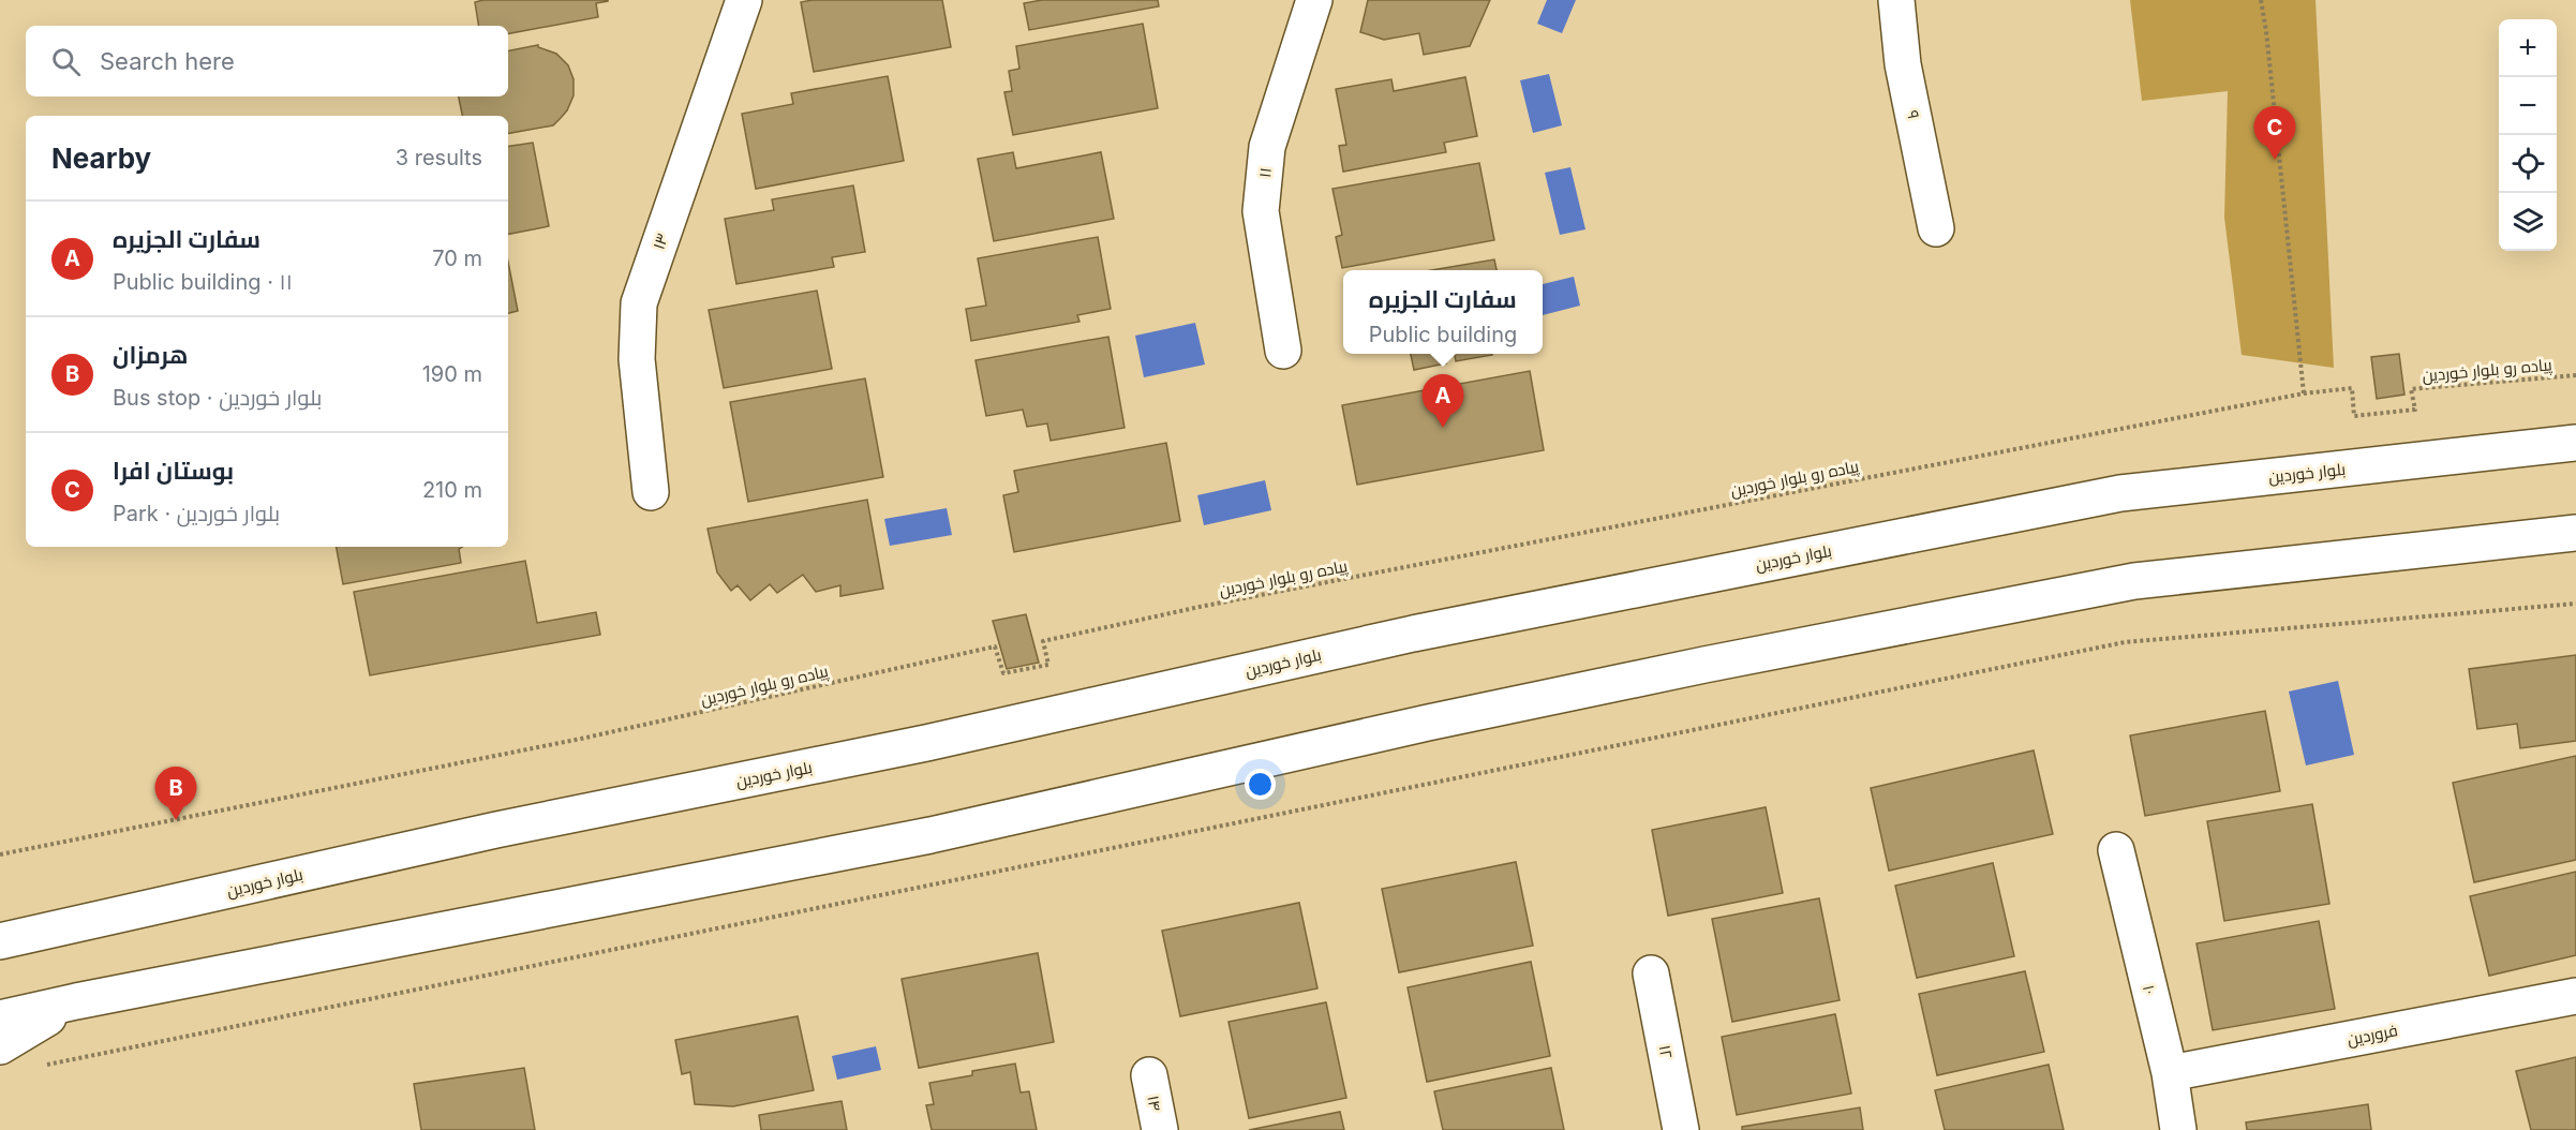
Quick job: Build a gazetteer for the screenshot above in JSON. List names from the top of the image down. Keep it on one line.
{"streets":{"main road":["۹","۱۱","۱۳","بلوار خوردین","۱۰","فروردین","۱۲","۱۴"],"path":["پیاده رو بلوار خوردین"]},"crossings":[["۱۰","فروردین"]],"page":{"map_buttons":["+","−"],"search":"Search here","pins":["C","A","B"],"heading":["Nearby","3 results"],"list":[{"mark":"A","name":"سفارت الجزیره","note":"Public building · ۱۱","value":"70 m"},{"mark":"B","name":"هرمزان","note":"Bus stop · بلوار خوردین","value":"190 m"},{"mark":"C","name":"بوستان افرا","note":"Park · بلوار خوردین","value":"210 m"}],"popup":["سفارت الجزیره","Public building"]}}
